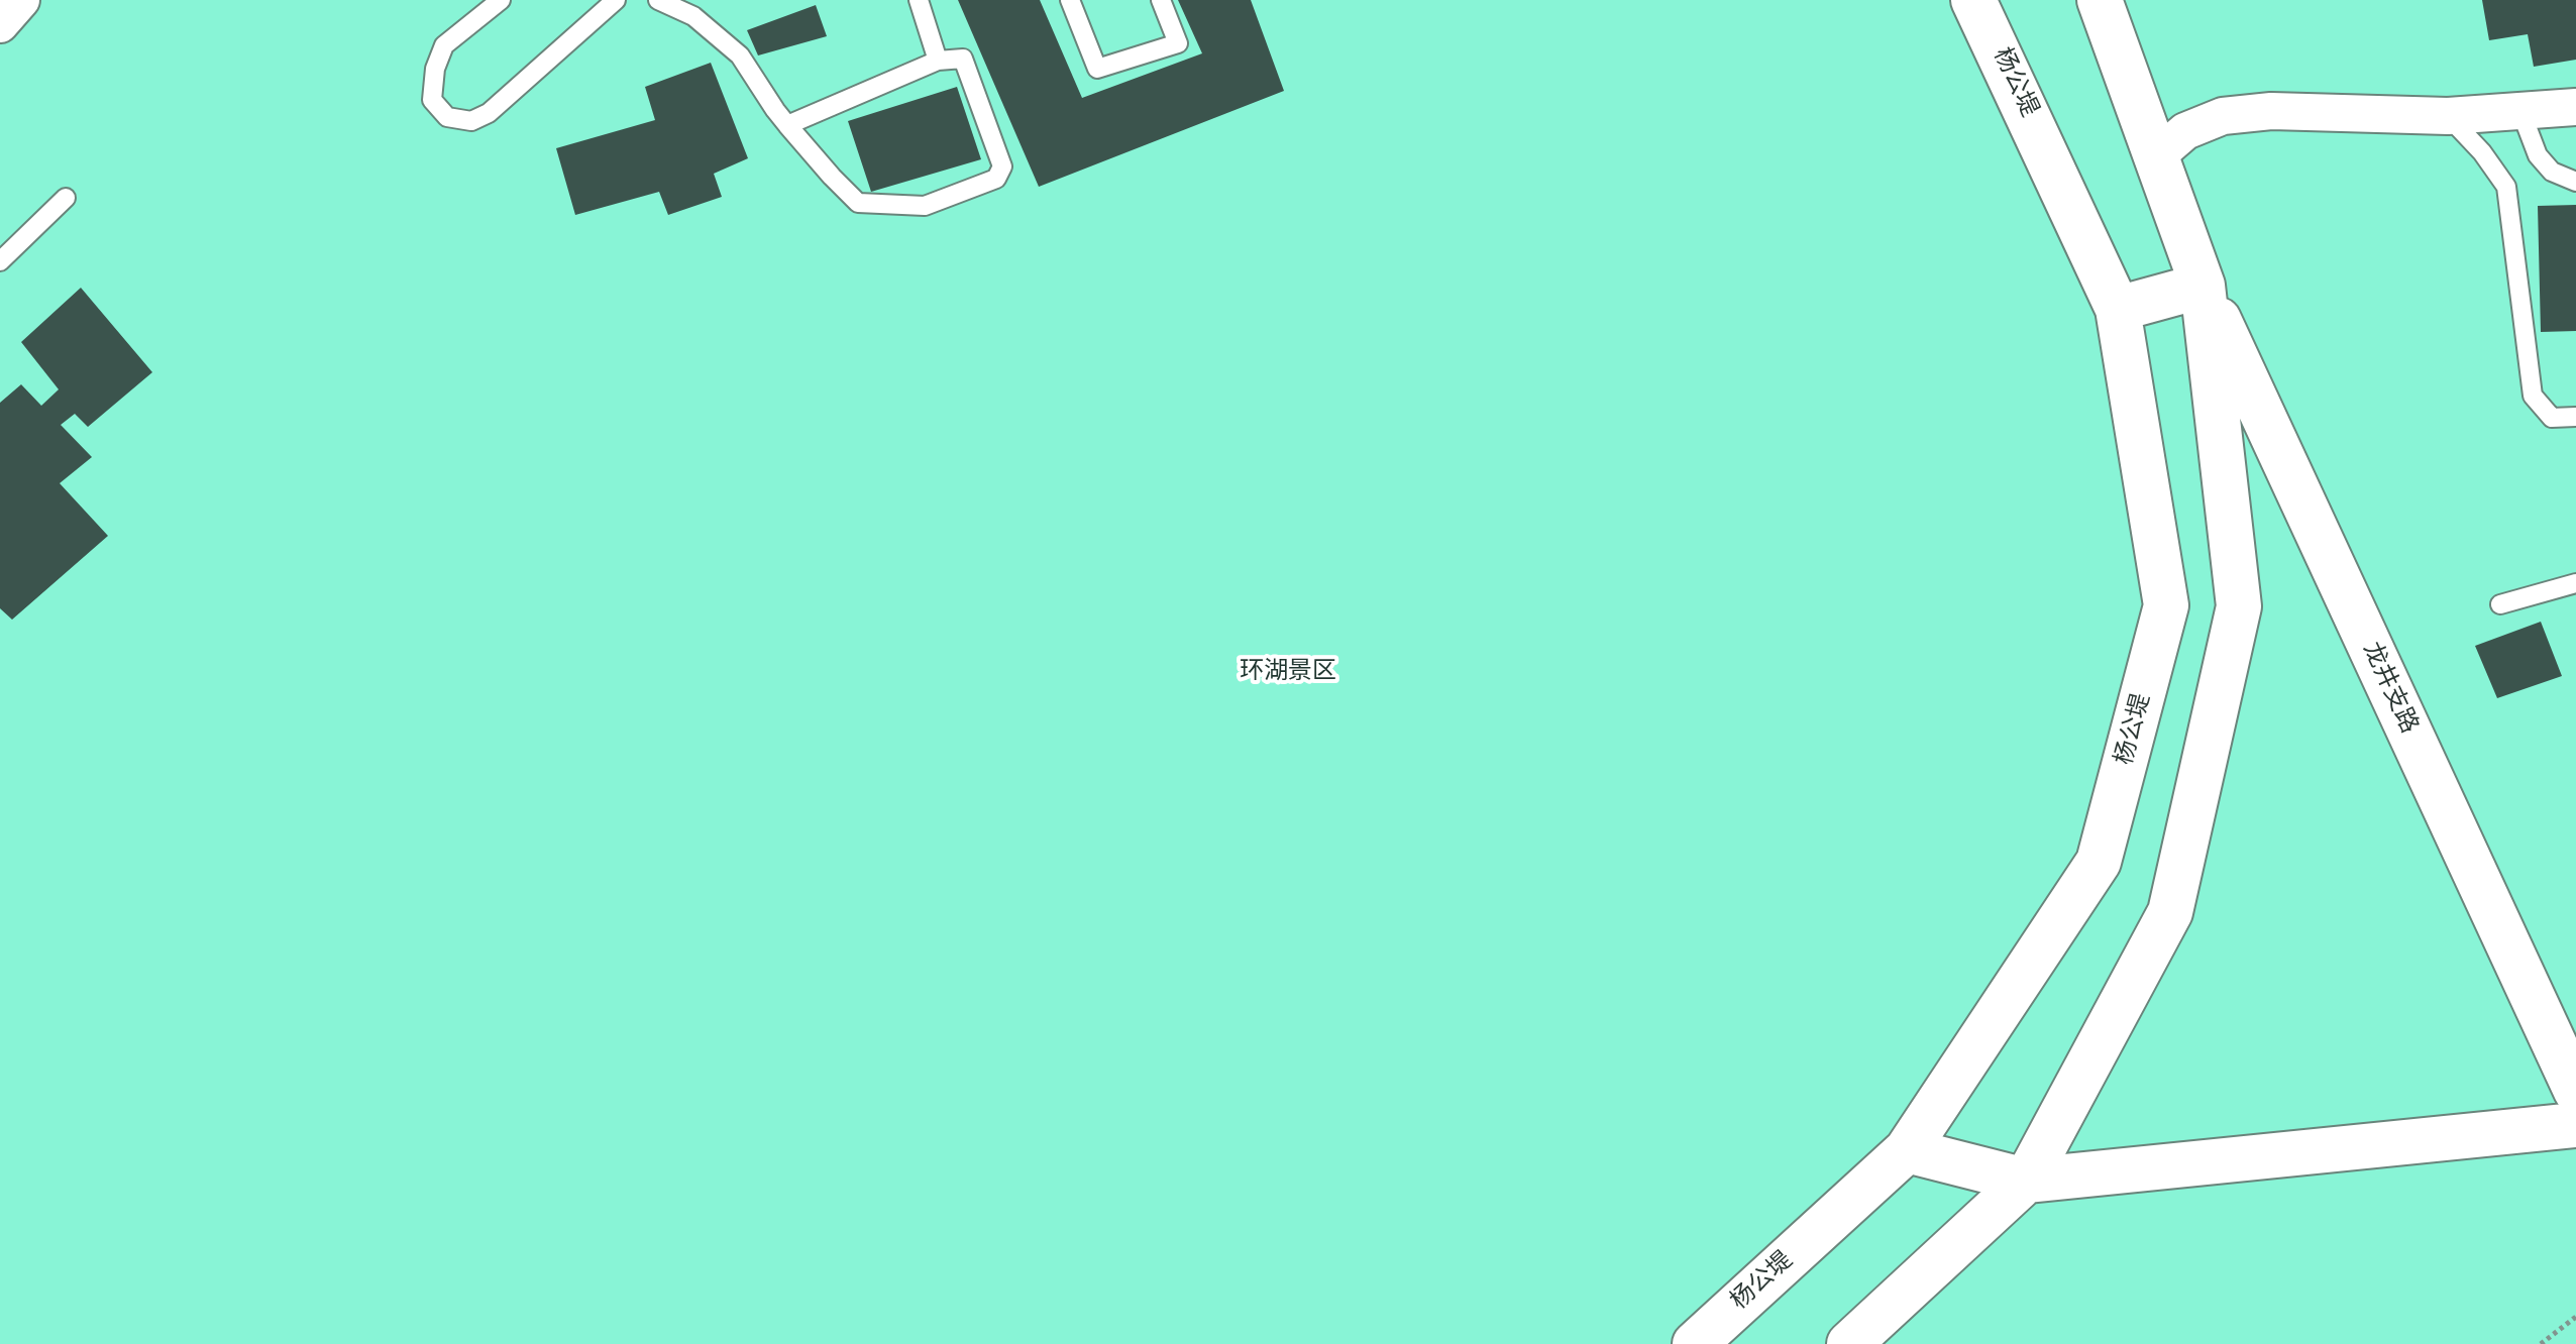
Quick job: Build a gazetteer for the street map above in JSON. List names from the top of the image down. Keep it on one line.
{"streets":{"main road":["杨公堤","龙井支路"]},"parks":["环湖景区"]}
